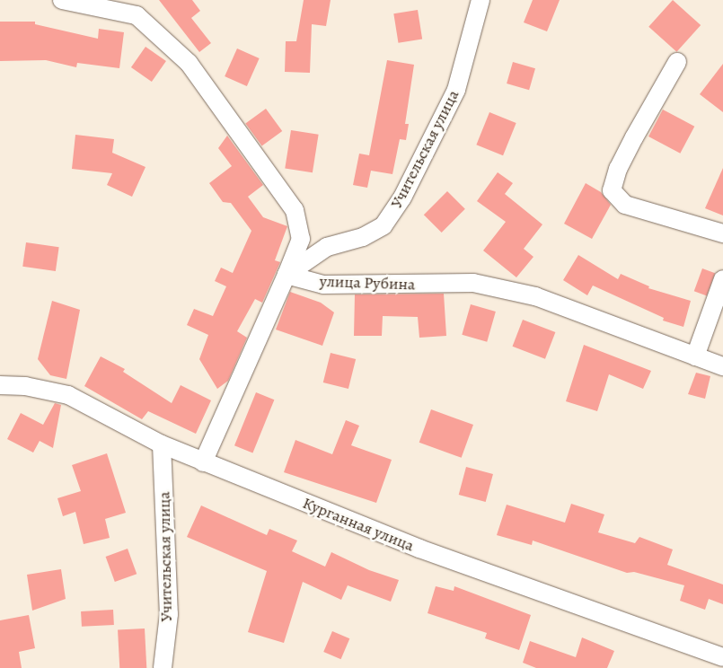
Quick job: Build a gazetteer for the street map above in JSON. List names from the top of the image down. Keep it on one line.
{"streets":{"street":["Учительская улица","улица Рубина","Курганная улица"]},"crossings":[["Учительская улица","улица Рубина"],["Учительская улица","Курганная улица"]]}
